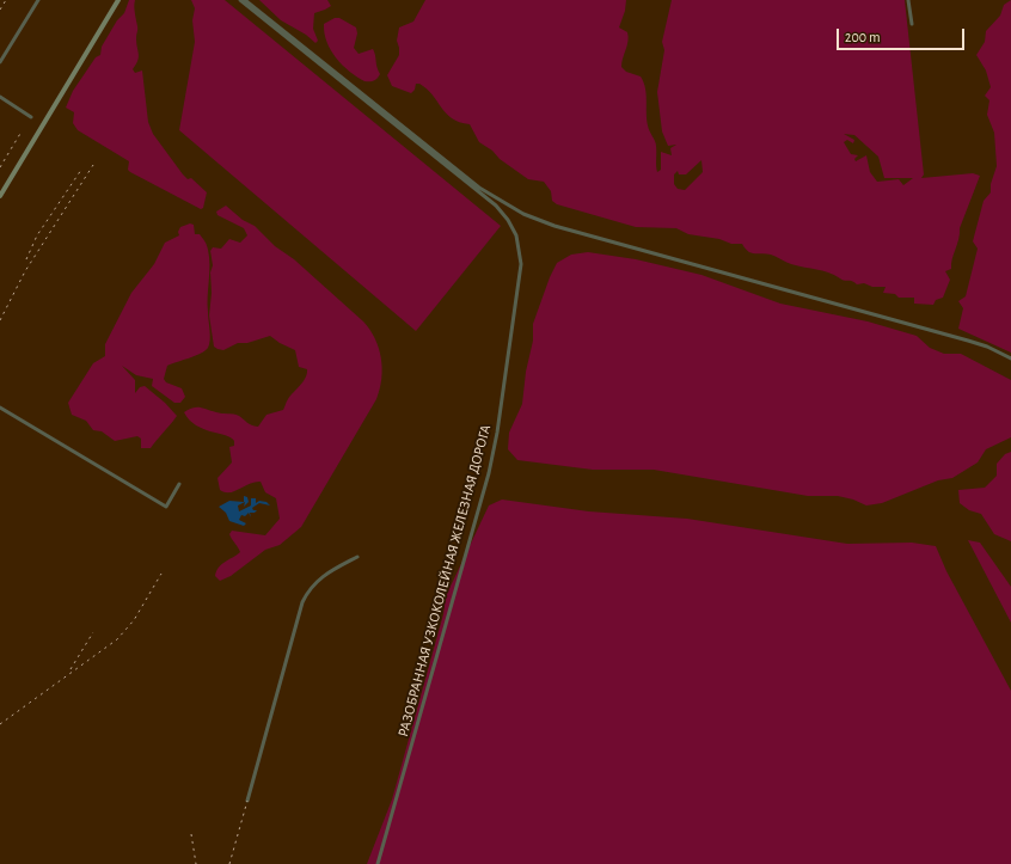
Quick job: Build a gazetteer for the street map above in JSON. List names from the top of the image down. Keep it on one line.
{"streets":{"street":["РАЗОБРАННАЯ УЗКОКОЛЕЙНАЯ ЖЕЛЕЗНАЯ ДОРОГА"]},"scale_bar":"200 m"}
